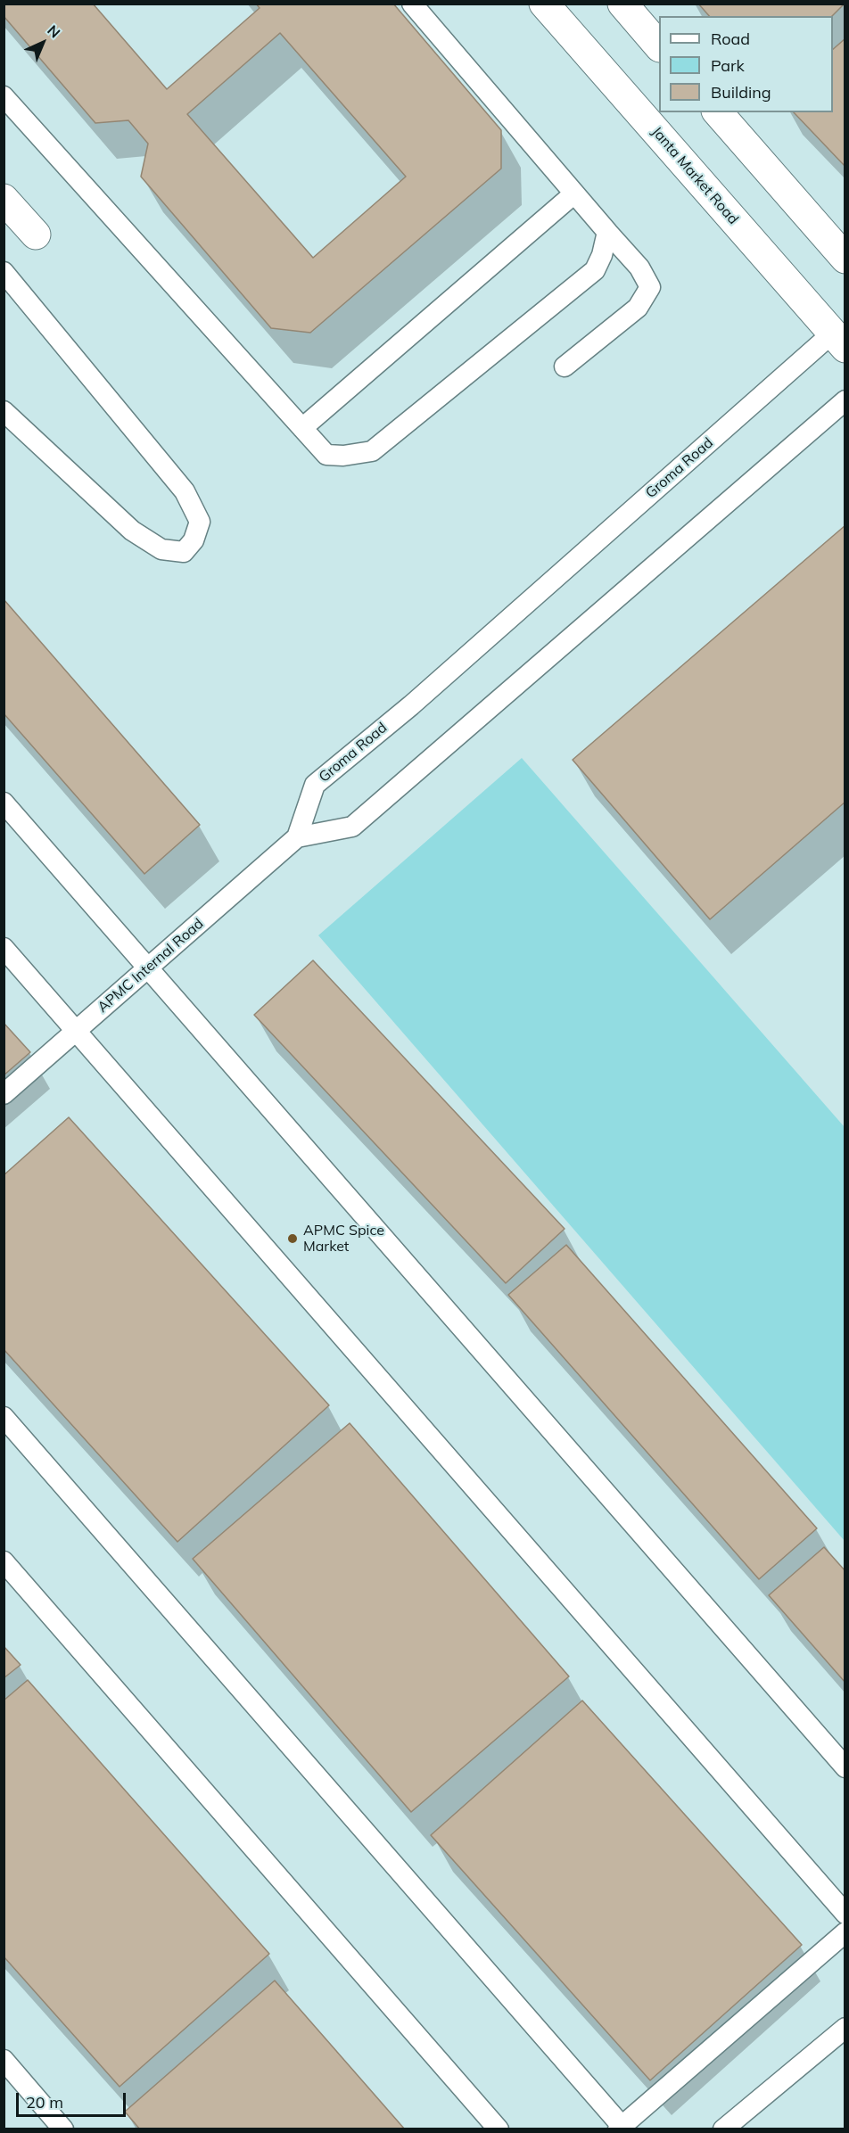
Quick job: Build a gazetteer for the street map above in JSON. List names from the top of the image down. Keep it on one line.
{"streets":{"main road":["Janta Market Road"],"lane":["Groma Road","APMC Internal Road"]},"crossings":[["Janta Market Road","Groma Road"],["Groma Road","APMC Internal Road"]],"places":["APMC Spice Market"],"legend":["Road","Park","Building"],"scale_bar":"20 m","north":"top right"}
